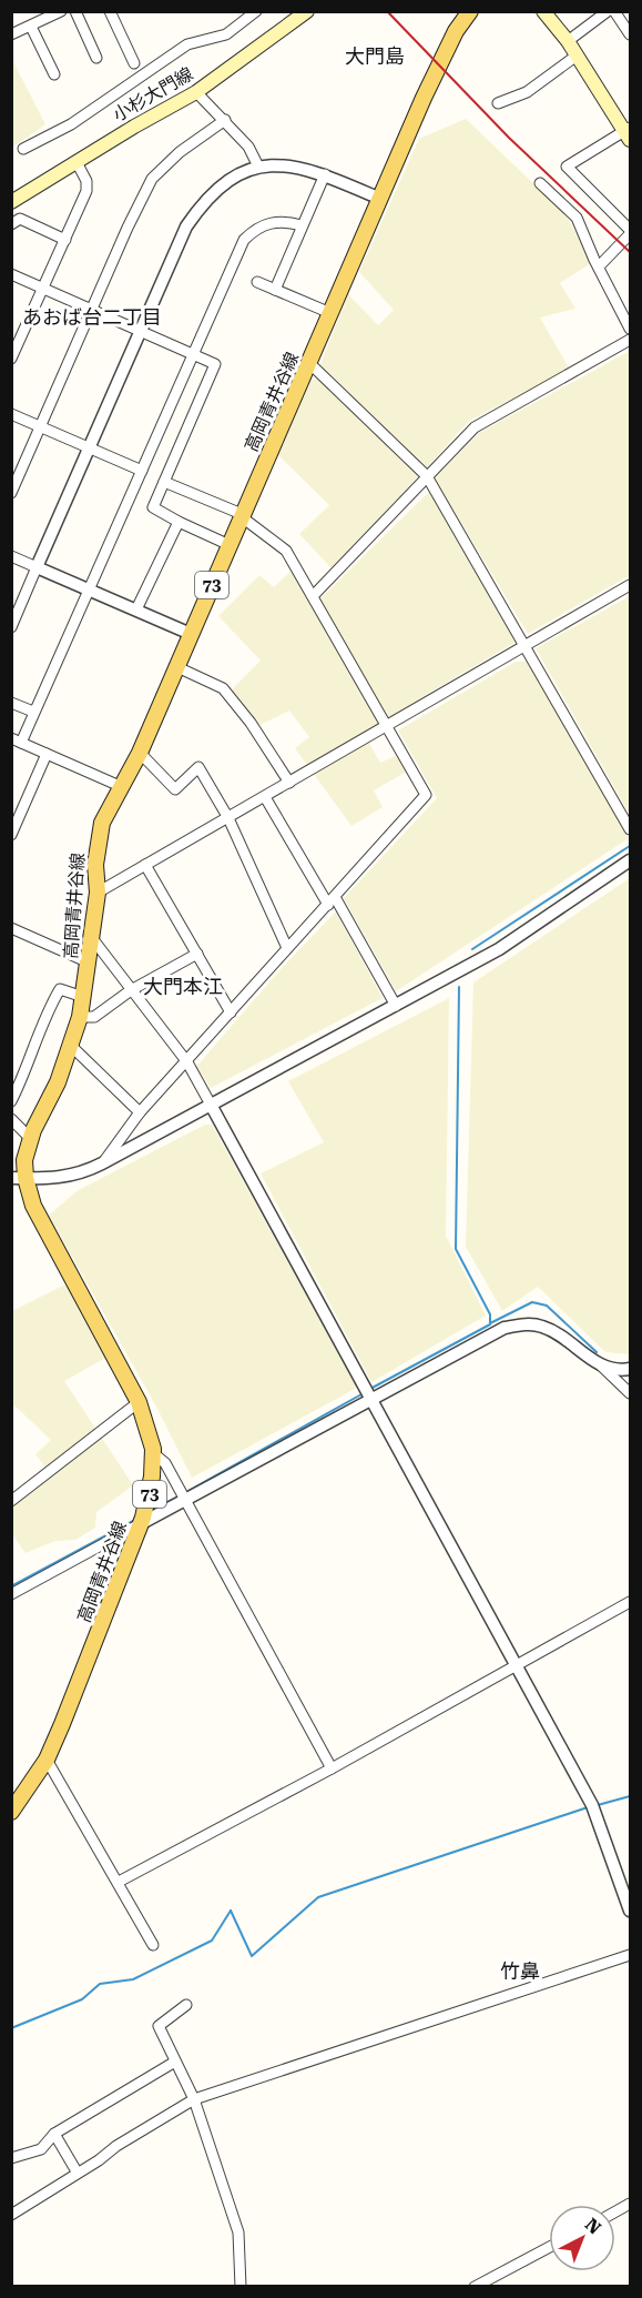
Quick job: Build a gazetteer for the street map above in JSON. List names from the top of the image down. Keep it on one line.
{"streets":{"main road":["小杉大門線","高岡青井谷線","73"]},"districts":["大門島","あおば台二丁目","大門本江","竹鼻"],"north":"top right"}
